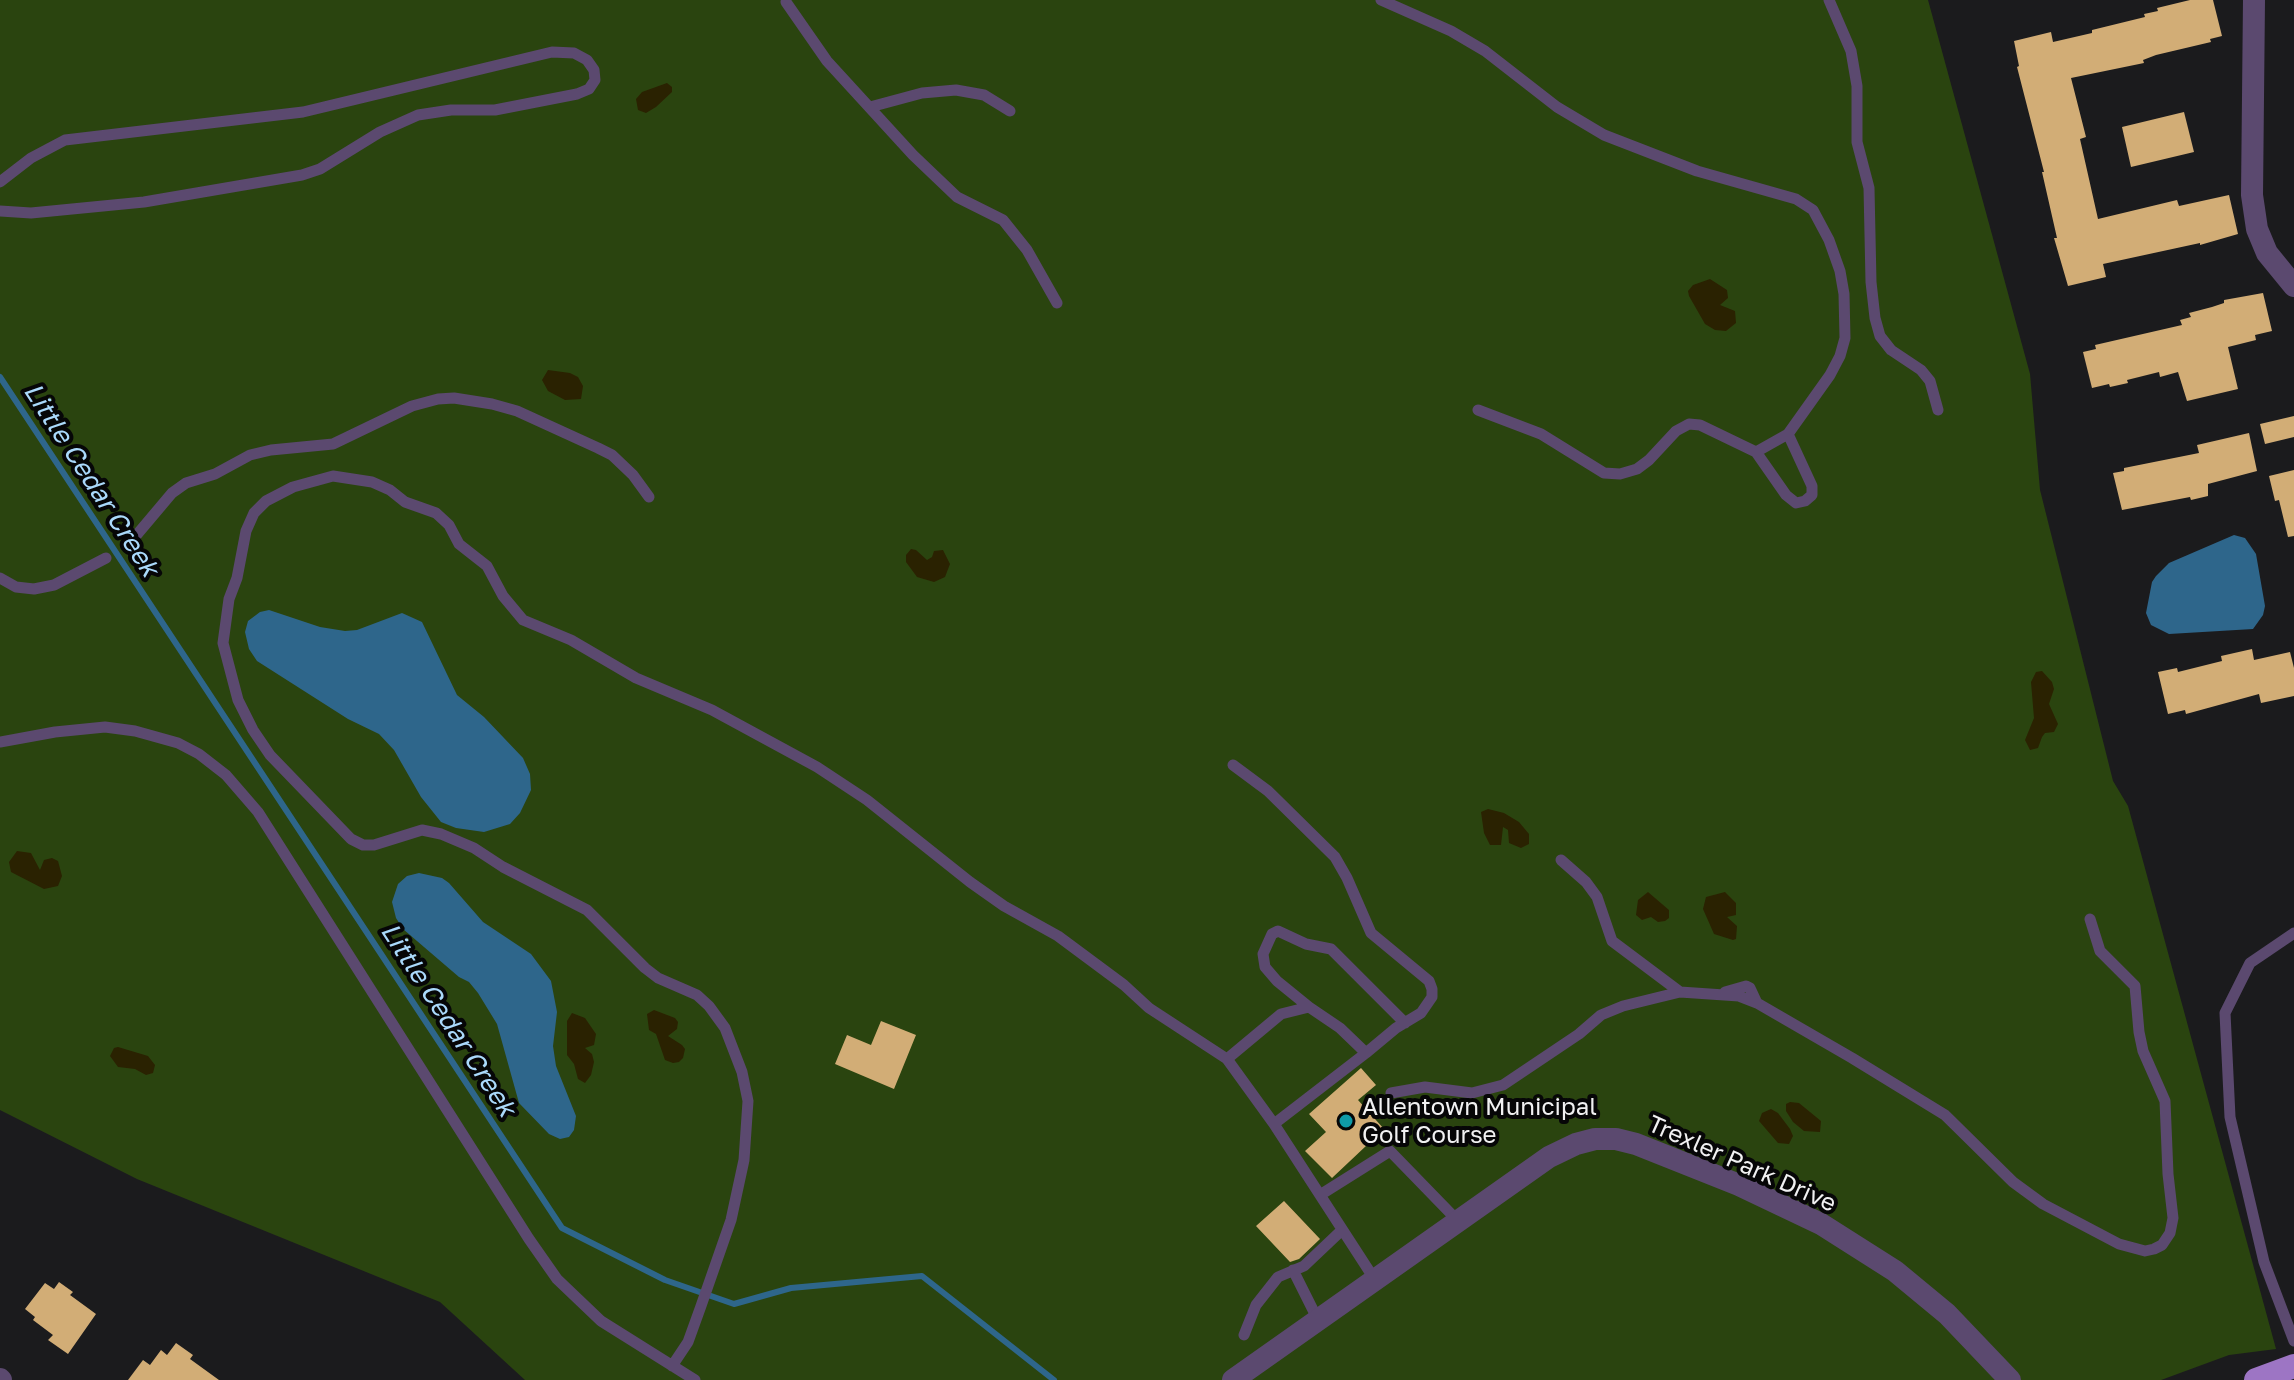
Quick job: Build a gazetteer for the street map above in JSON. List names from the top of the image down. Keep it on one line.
{"streets":{"street":["Trexler Park Drive"]},"water":["Little Cedar Creek"],"places":["Allentown Municipal Golf Course"]}
